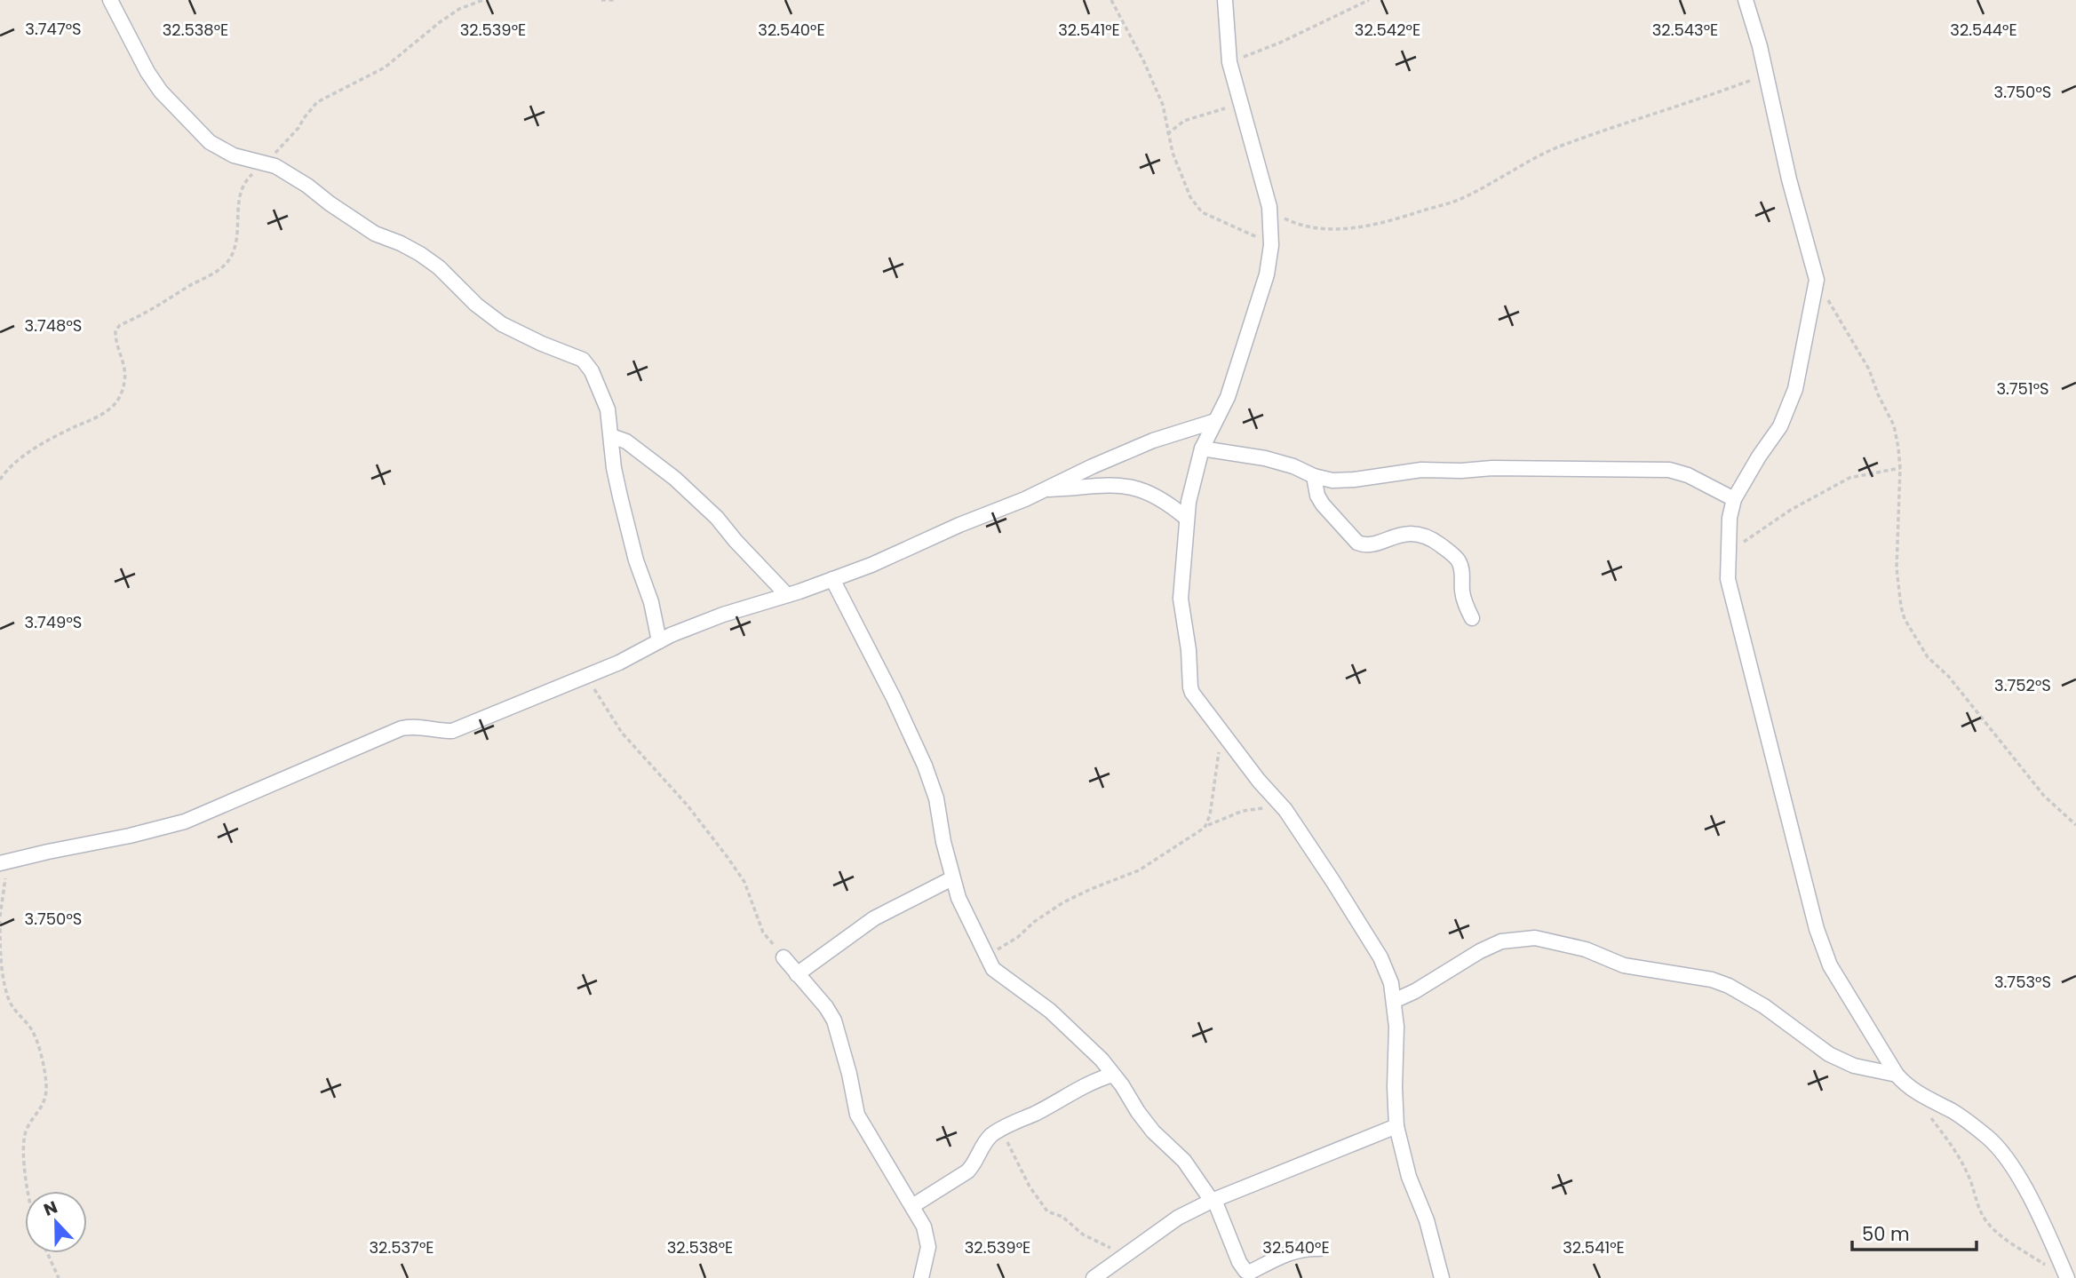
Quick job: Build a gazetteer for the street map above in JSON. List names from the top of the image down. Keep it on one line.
{"scale_bar":"50 m","north":"top","coordinates":["3.747°S","32.538°E","32.539°E","32.540°E","32.541°E","32.542°E","32.543°E","32.544°E","3.750°S","3.748°S","3.751°S","3.749°S","3.752°S","3.753°S","32.537°E"]}
